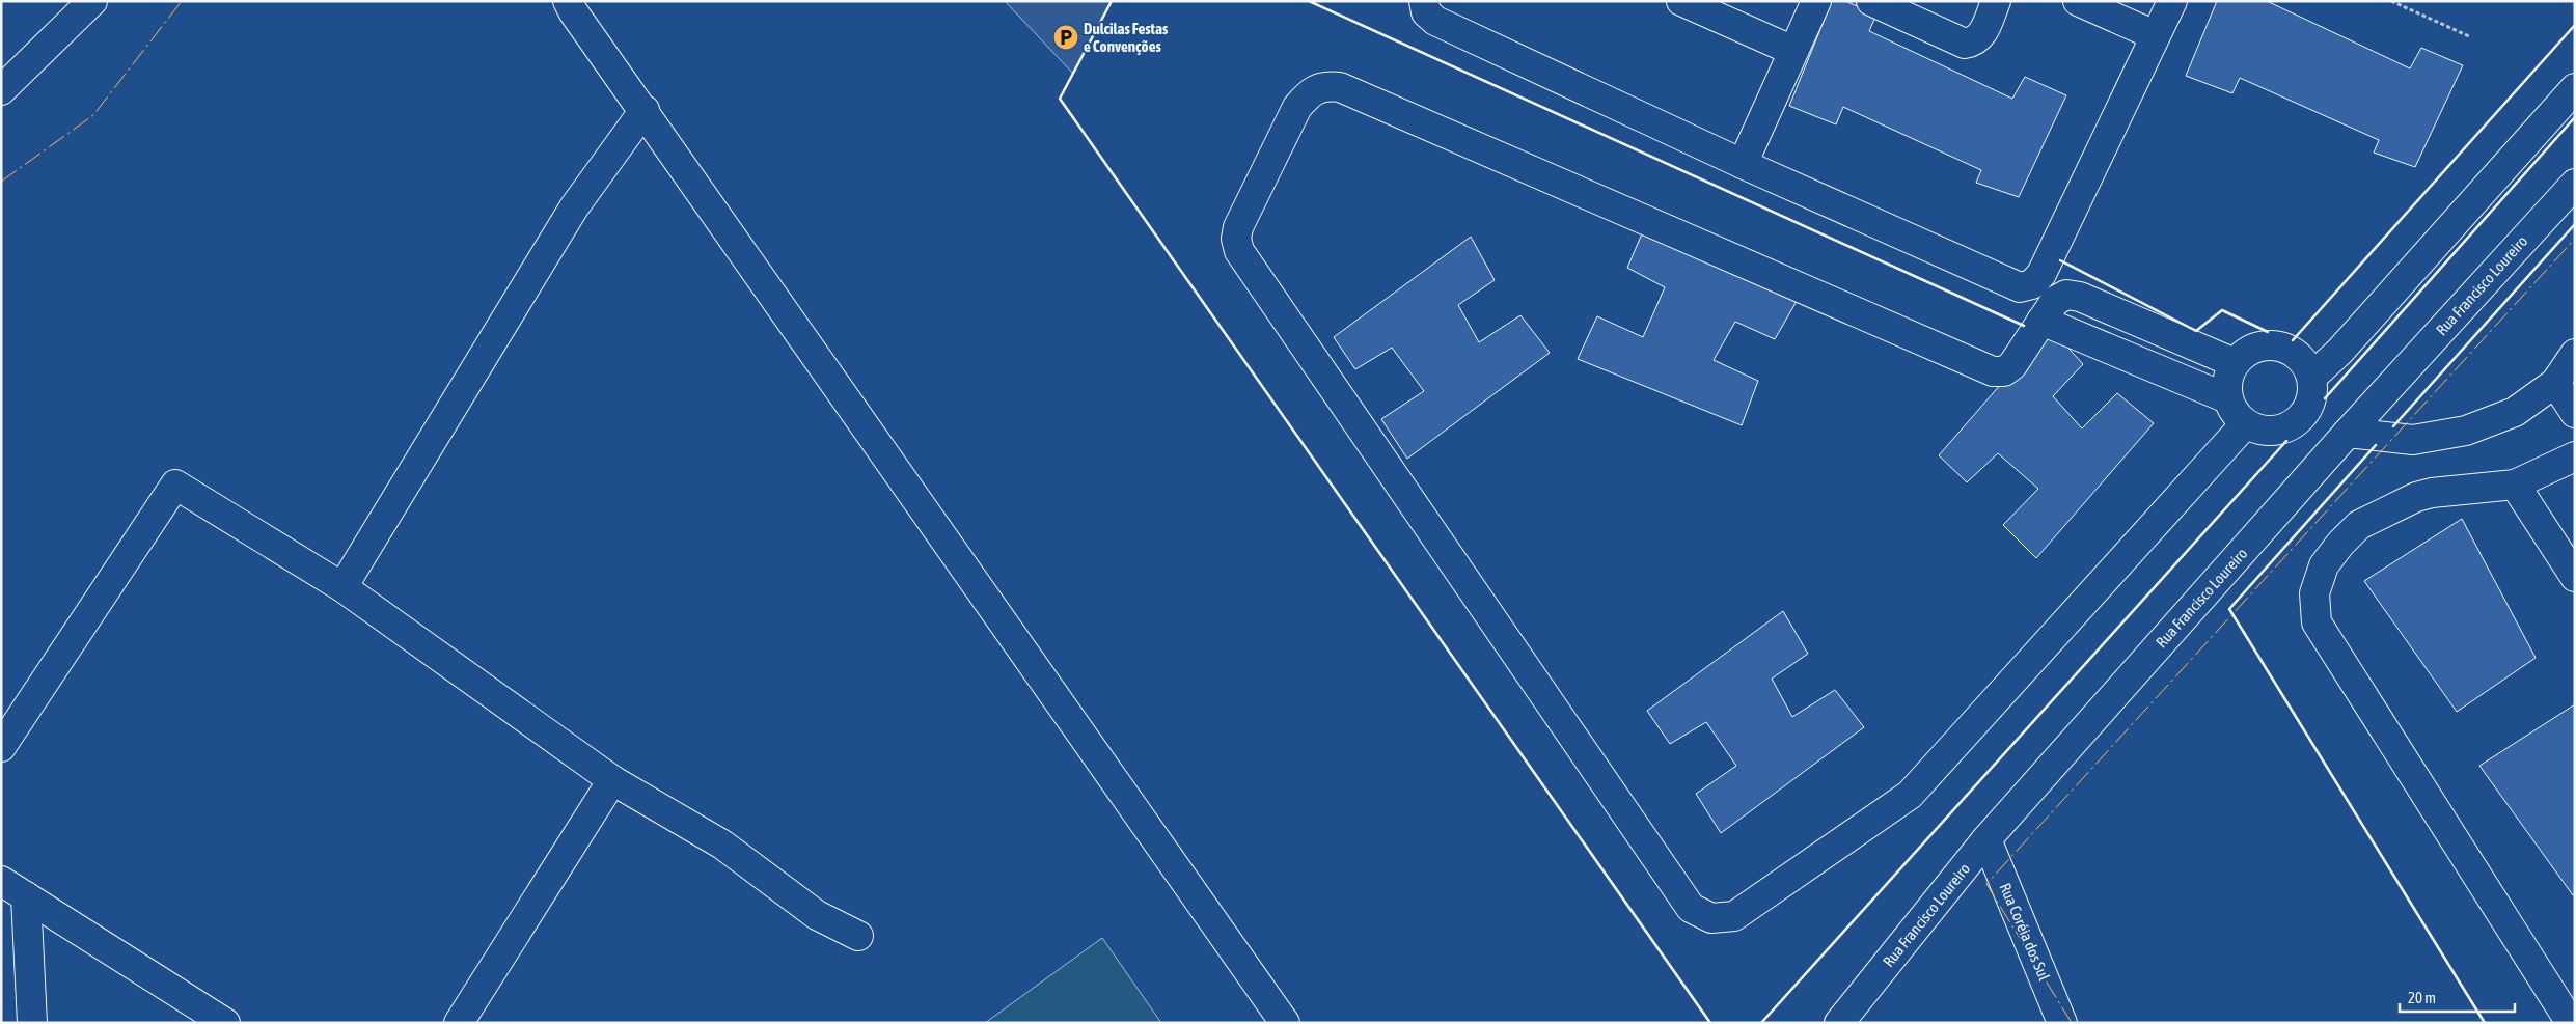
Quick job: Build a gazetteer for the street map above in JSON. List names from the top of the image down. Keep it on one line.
{"streets":{"main road":["Rua Francisco Loureiro","Rua Coréia dos Sul"]},"crossings":[["Rua Francisco Loureiro","Rua Coréia dos Sul"]],"places":{"parking":["Dulcilas Festas e Convenções"]},"scale_bar":"20 m"}
